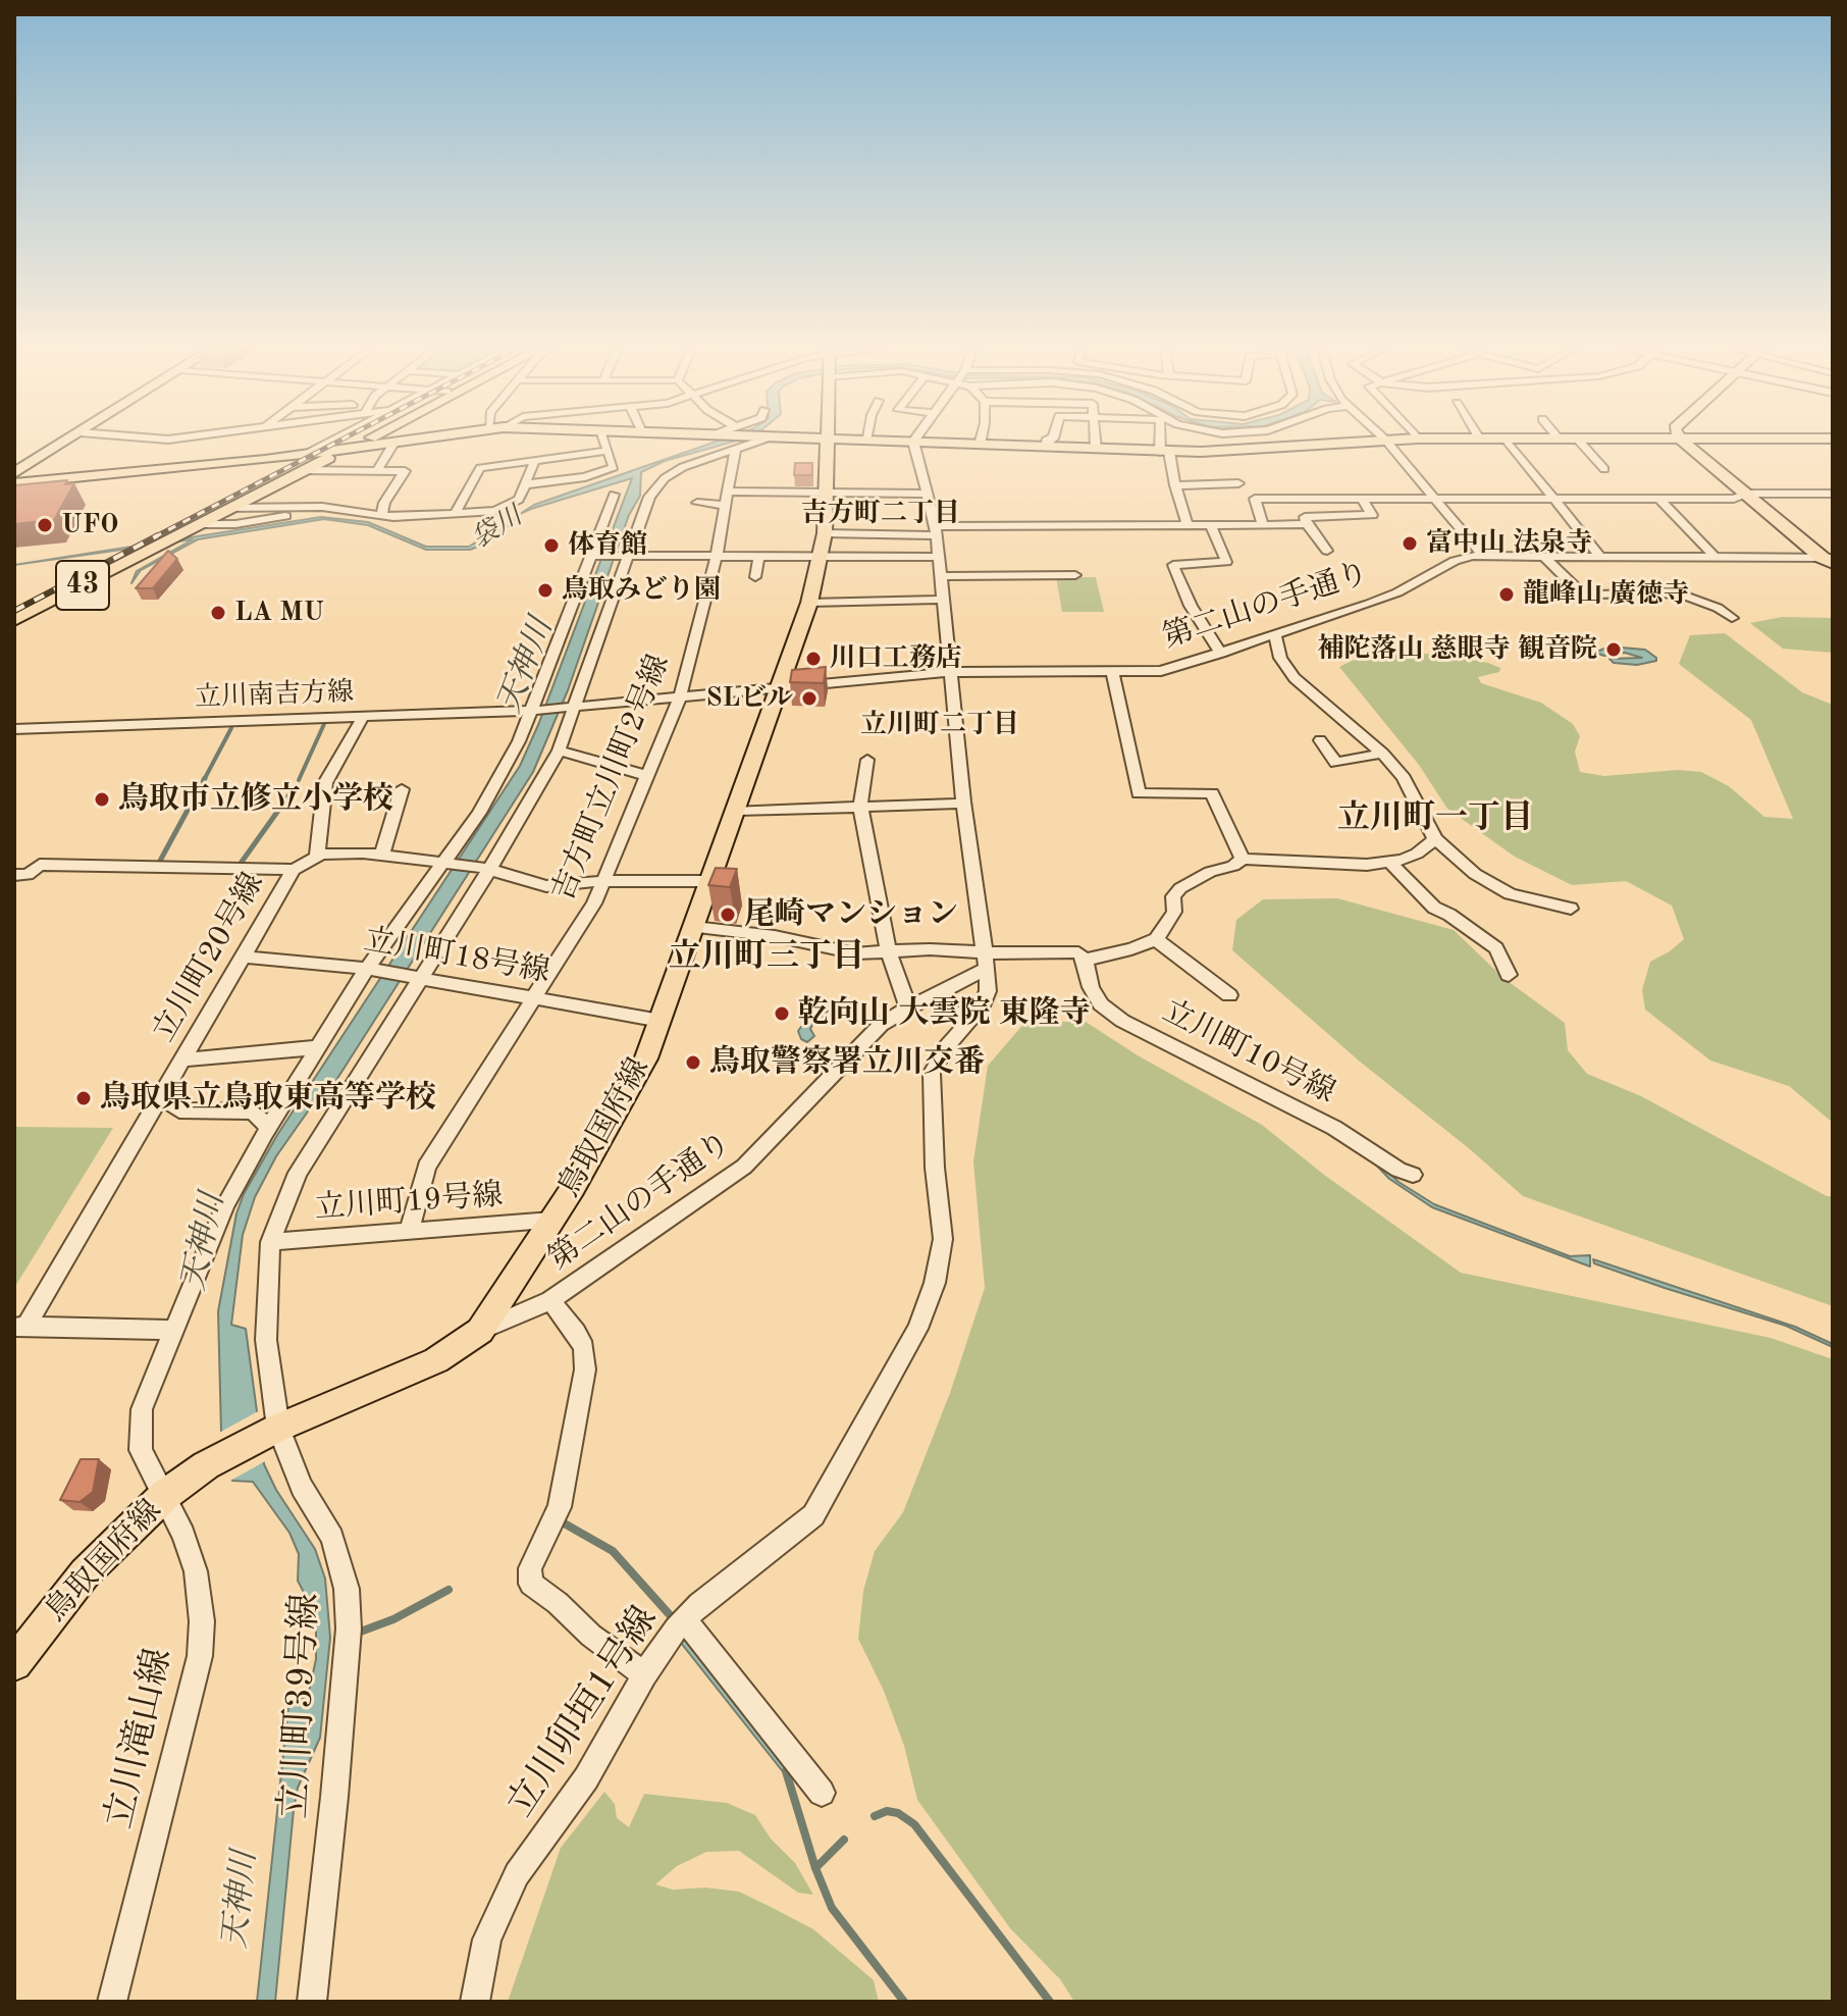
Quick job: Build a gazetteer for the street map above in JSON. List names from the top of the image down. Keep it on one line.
{"streets":{"main road":["43","鳥取国府線"],"street":["第二山の手通り","立川南吉方線","吉方町立川町2号線","立川町18号線","立川町20号線","立川町10号線","立川町19号線","立川町39号線","立川卯垣1号線","立川滝山線"]},"crossings":[["第二山の手通り","鳥取国府線"],["第二山の手通り","立川卯垣1号線"],["立川南吉方線","立川町39号線"],["立川南吉方線","立川滝山線"],["吉方町立川町2号線","立川町18号線"],["吉方町立川町2号線","立川町19号線"],["吉方町立川町2号線","立川町39号線"],["立川町18号線","立川町20号線"],["立川町18号線","鳥取国府線"],["立川町18号線","立川町39号線"],["立川町18号線","立川滝山線"],["鳥取国府線","立川町19号線"],["鳥取国府線","立川町39号線"],["鳥取国府線","立川滝山線"],["立川町19号線","立川町39号線"]],"districts":["吉方町二丁目","立川町二丁目","立川町一丁目","立川町三丁目"],"water":["袋川","天神川"],"places":["UFO","富中山 法泉寺","体育館","鳥取みどり園","龍峰山 廣徳寺","LA MU","補陀落山 慈眼寺 観音院","川口工務店","SLビル","鳥取市立修立小学校","尾崎マンション","乾向山 大雲院 東隆寺","鳥取警察署立川交番","鳥取県立鳥取東高等学校"]}
